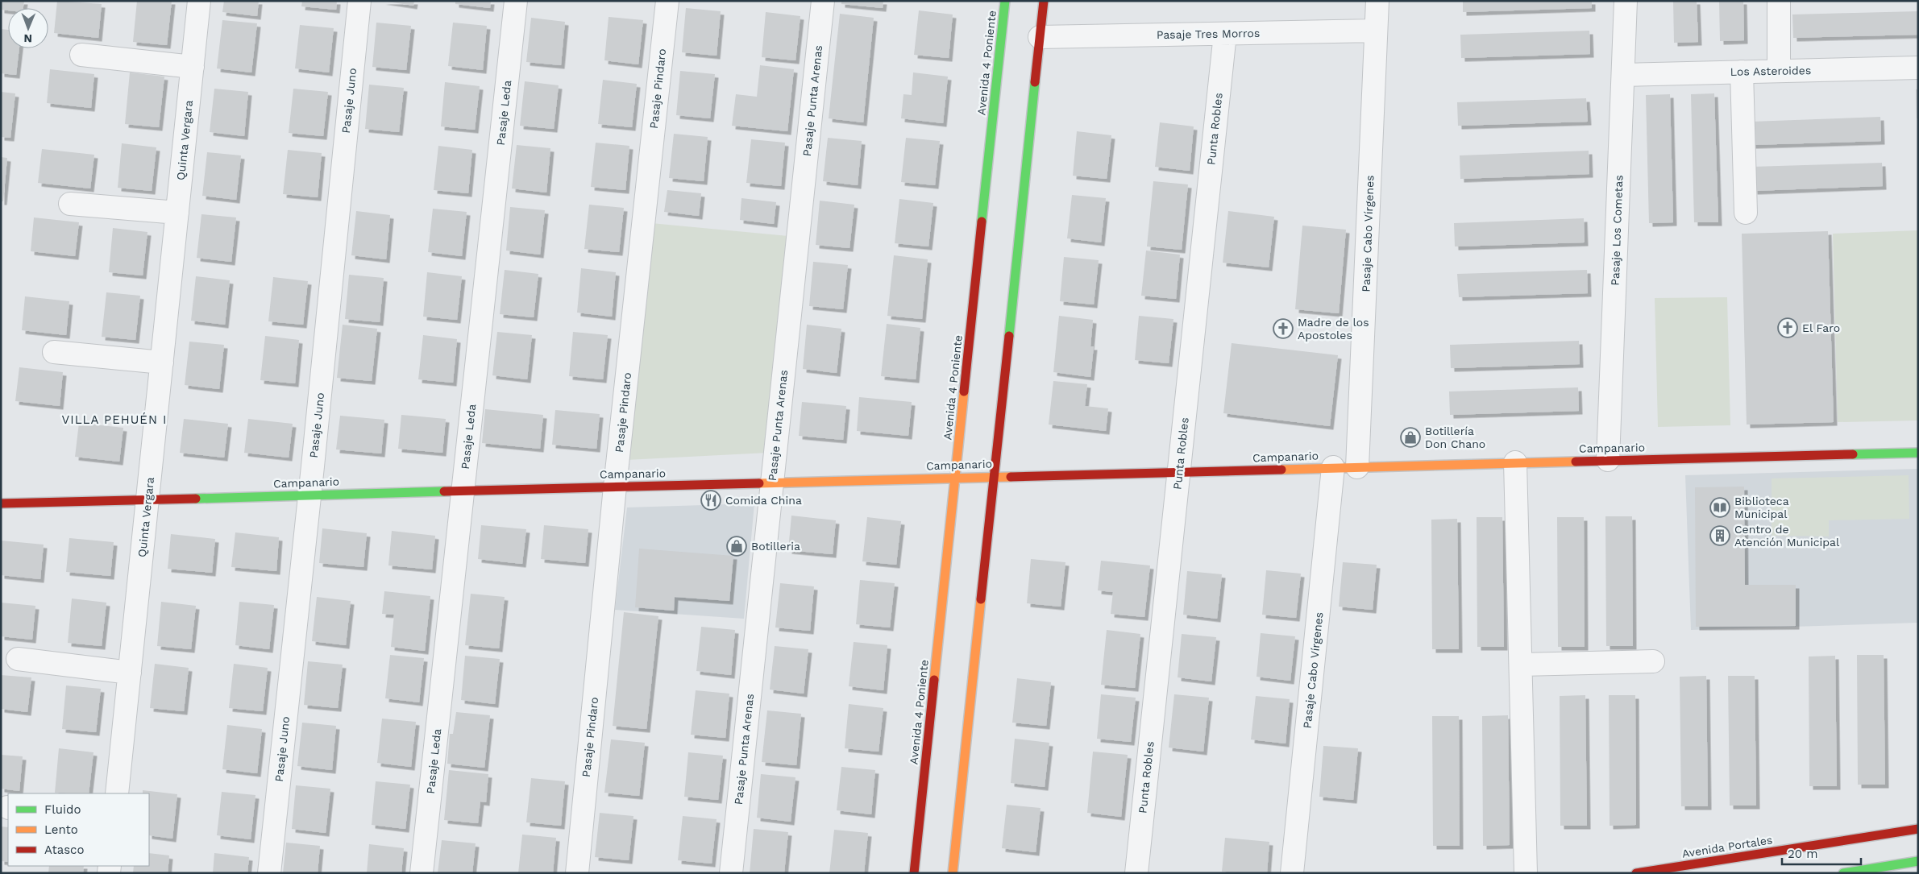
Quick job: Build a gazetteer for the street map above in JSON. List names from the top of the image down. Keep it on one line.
{"streets":{"street":["Pasaje Tres Morros","Avenida 4 Poniente","Los Asteroides","Pasaje Pindaro","Pasaje Juno","Pasaje Punta Arenas","Pasaje Leda","Punta Robles","Quinta Vergara","Pasaje Los Cometas","Pasaje Cabo Vírgenes","Campanario","Avenida Portales"]},"crossings":[["Pasaje Tres Morros","Punta Robles"],["Pasaje Tres Morros","Pasaje Cabo Vírgenes"],["Avenida 4 Poniente","Campanario"],["Los Asteroides","Pasaje Los Cometas"],["Pasaje Pindaro","Campanario"],["Pasaje Juno","Campanario"],["Pasaje Punta Arenas","Campanario"],["Pasaje Leda","Campanario"],["Punta Robles","Campanario"],["Quinta Vergara","Campanario"],["Pasaje Los Cometas","Campanario"],["Pasaje Cabo Vírgenes","Campanario"]],"districts":["VILLA PEHUÉN I"],"places":{"church":["El Faro","Madre de los Apostoles"],"shop":["Botillería Don Chano","Botilleria"],"restaurant":["Comida China"],"library":["Biblioteca Municipal"],"building":["Centro de Atención Municipal"]},"legend":["Fluido","Lento","Atasco"],"scale_bar":"20 m","north":"bottom"}
